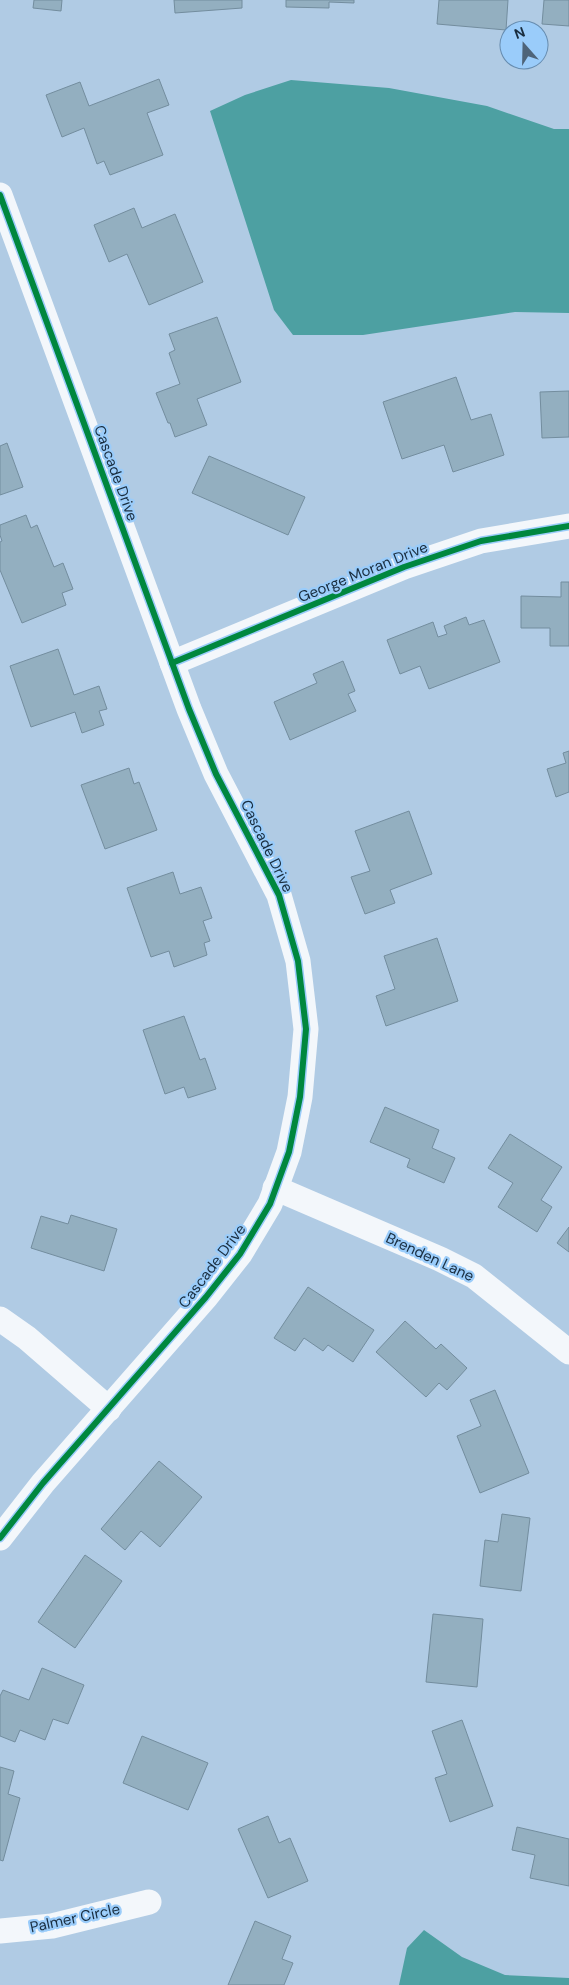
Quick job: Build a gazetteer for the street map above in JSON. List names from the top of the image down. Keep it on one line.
{"streets":{"street":["Cascade Drive","George Moran Drive","Brenden Lane","Palmer Circle"]},"crossings":[["Cascade Drive","George Moran Drive"],["Cascade Drive","Brenden Lane"]],"north":"top"}
